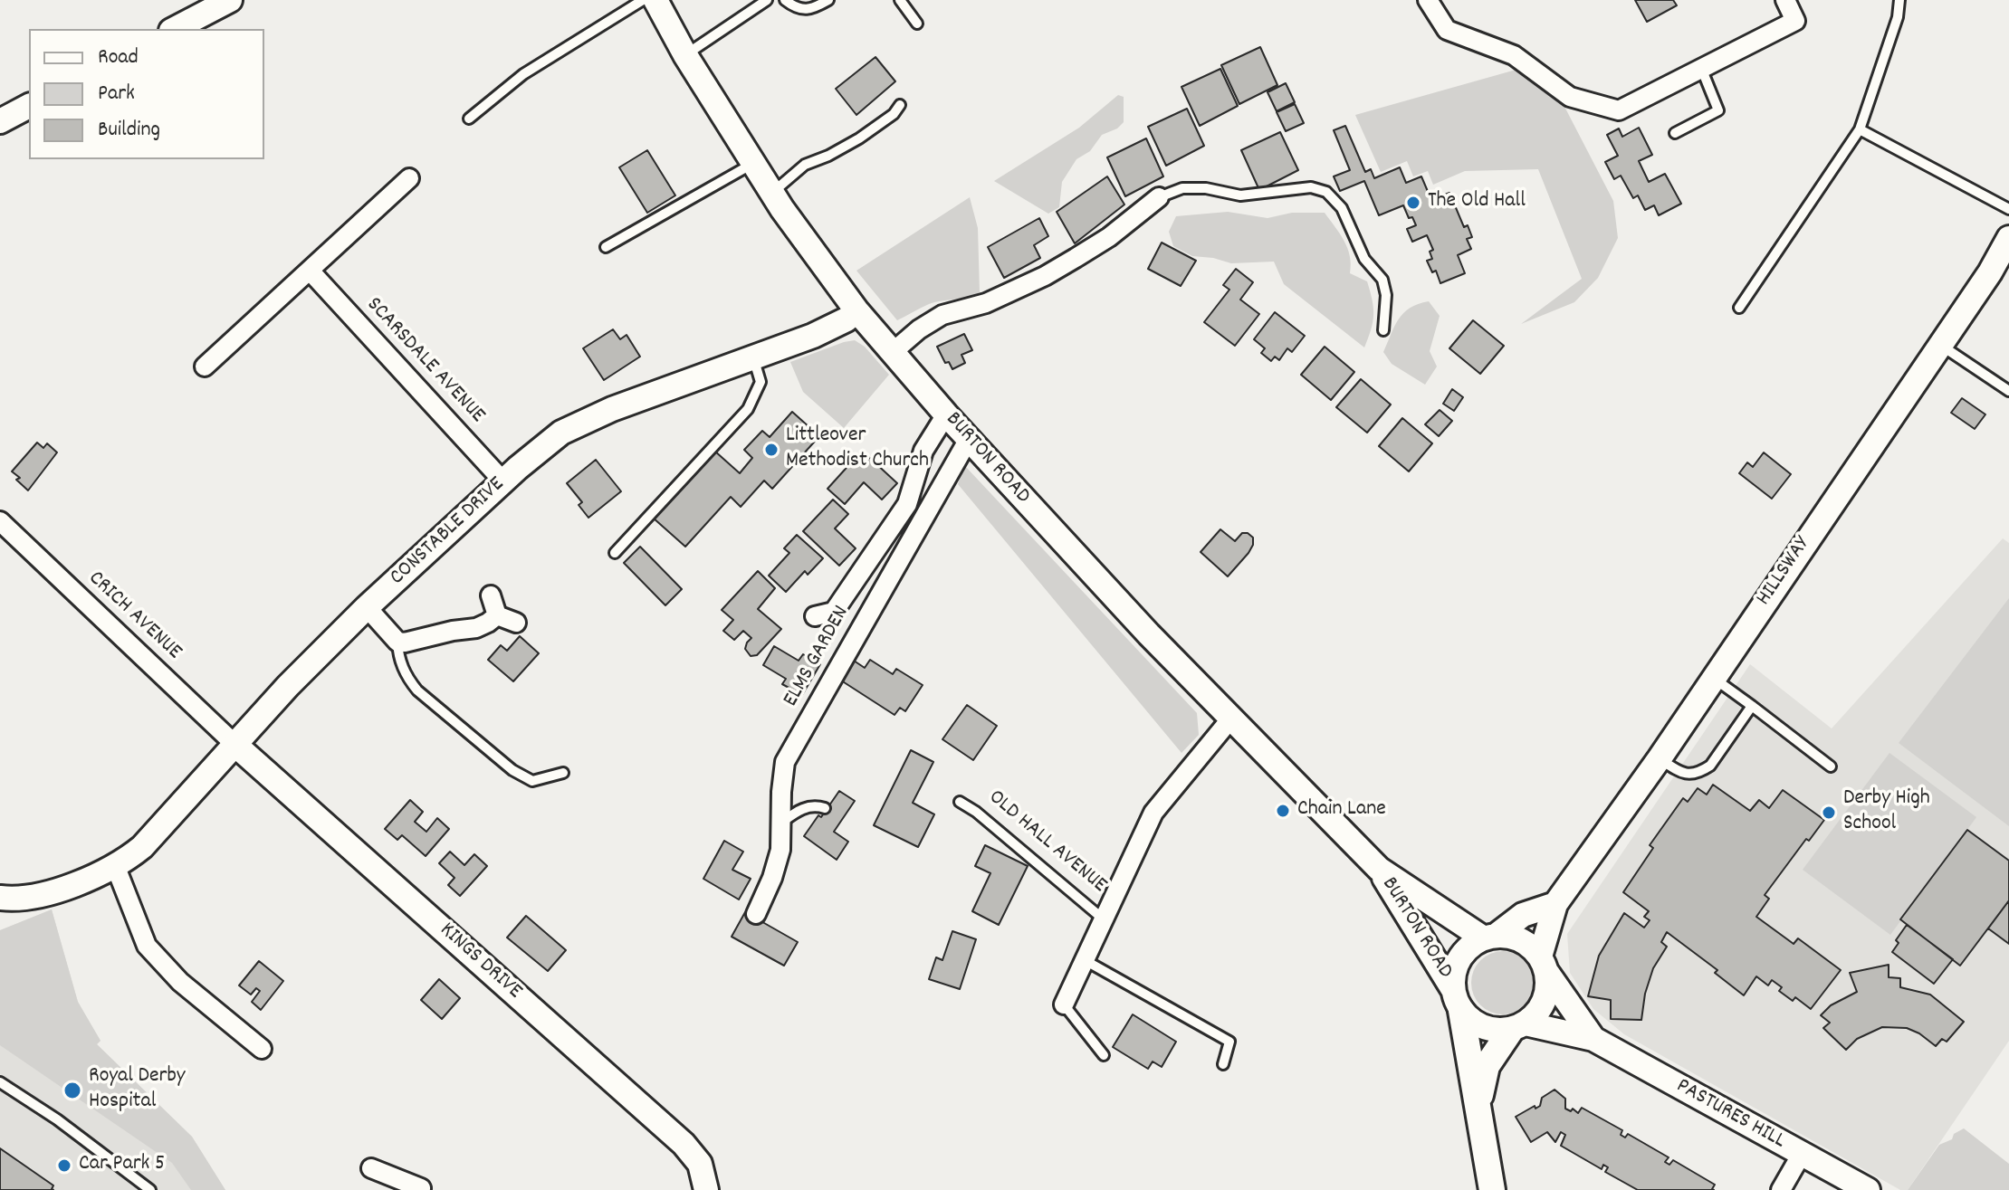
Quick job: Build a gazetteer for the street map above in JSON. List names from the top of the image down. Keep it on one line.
{"streets":{"street":["SCARSDALE AVENUE","BURTON ROAD","CONSTABLE DRIVE","HILLSWAY","CRICH AVENUE","ELMS GARDEN","OLD HALL AVENUE","KINGS DRIVE","PASTURES HILL"]},"crossings":[["SCARSDALE AVENUE","CONSTABLE DRIVE"],["BURTON ROAD","CONSTABLE DRIVE"],["BURTON ROAD","HILLSWAY"],["BURTON ROAD","ELMS GARDEN"],["BURTON ROAD","OLD HALL AVENUE"],["BURTON ROAD","PASTURES HILL"],["CONSTABLE DRIVE","CRICH AVENUE"],["CONSTABLE DRIVE","KINGS DRIVE"],["HILLSWAY","PASTURES HILL"],["CRICH AVENUE","KINGS DRIVE"]],"places":["The Old Hall","Littleover Methodist Church","Chain Lane","Derby High School","Royal Derby Hospital","Car Park 5"],"legend":["Road","Park","Building"]}
